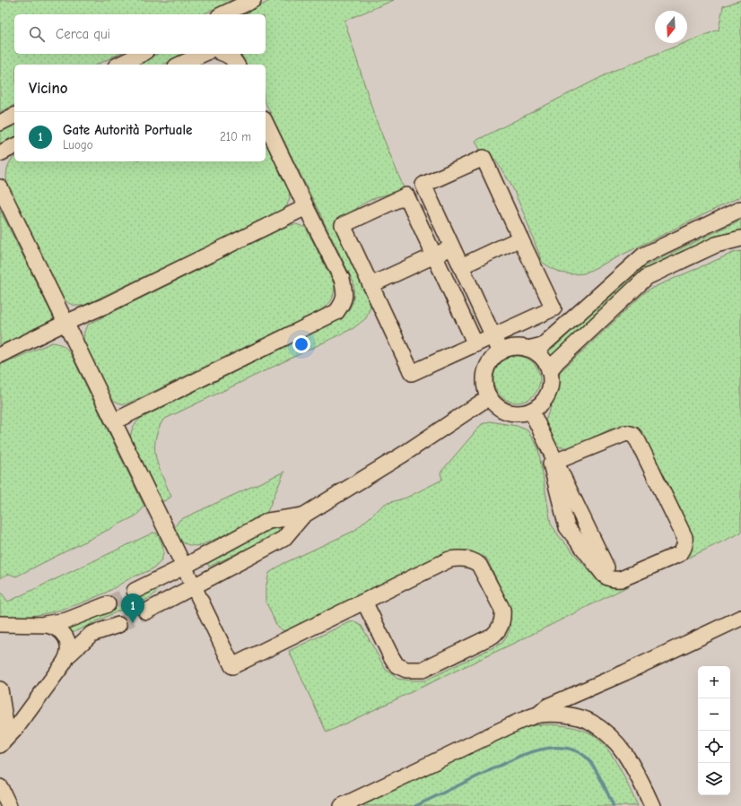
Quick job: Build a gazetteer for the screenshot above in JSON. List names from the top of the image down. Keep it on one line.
{"north":"bottom","page":{"search":"Cerca qui","heading":"Vicino","list":[{"mark":"1","name":"Gate Autorità Portuale","note":"Luogo","value":"210 m"}],"pins":"1","map_buttons":["+","−"]}}
